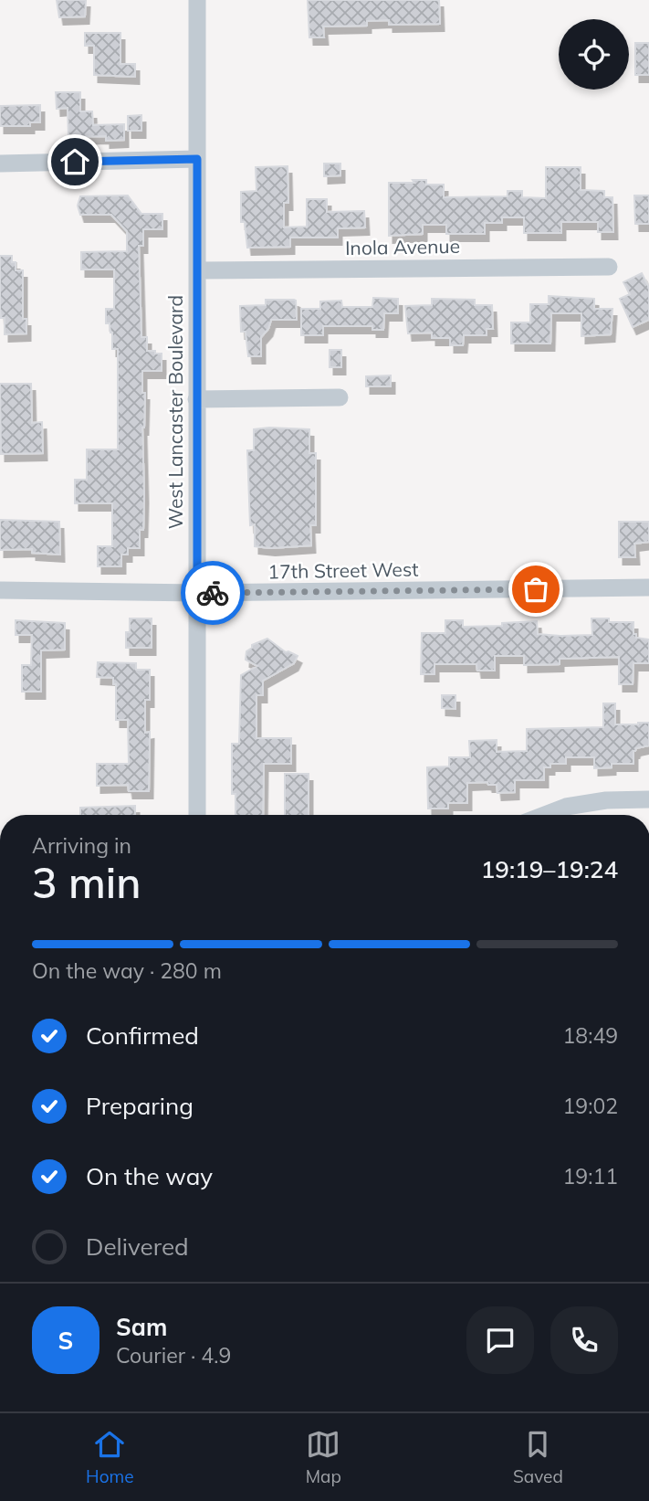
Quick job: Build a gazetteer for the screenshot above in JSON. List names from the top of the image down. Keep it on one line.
{"streets":{"street":["Inola Avenue","West Lancaster Boulevard","17th Street West"]},"crossings":[["Inola Avenue","West Lancaster Boulevard"],["West Lancaster Boulevard","17th Street West"]],"page":{"heading":["3 min","Arriving in","19:19–19:24"],"panel":["Sam","Courier · 4.9"],"bar":"On the way · 280 m","list":[["Confirmed","18:49"],["Preparing","19:02"],["On the way","19:11"],"Delivered"],"round":"S","tabs":["Home","Map","Saved"]}}
